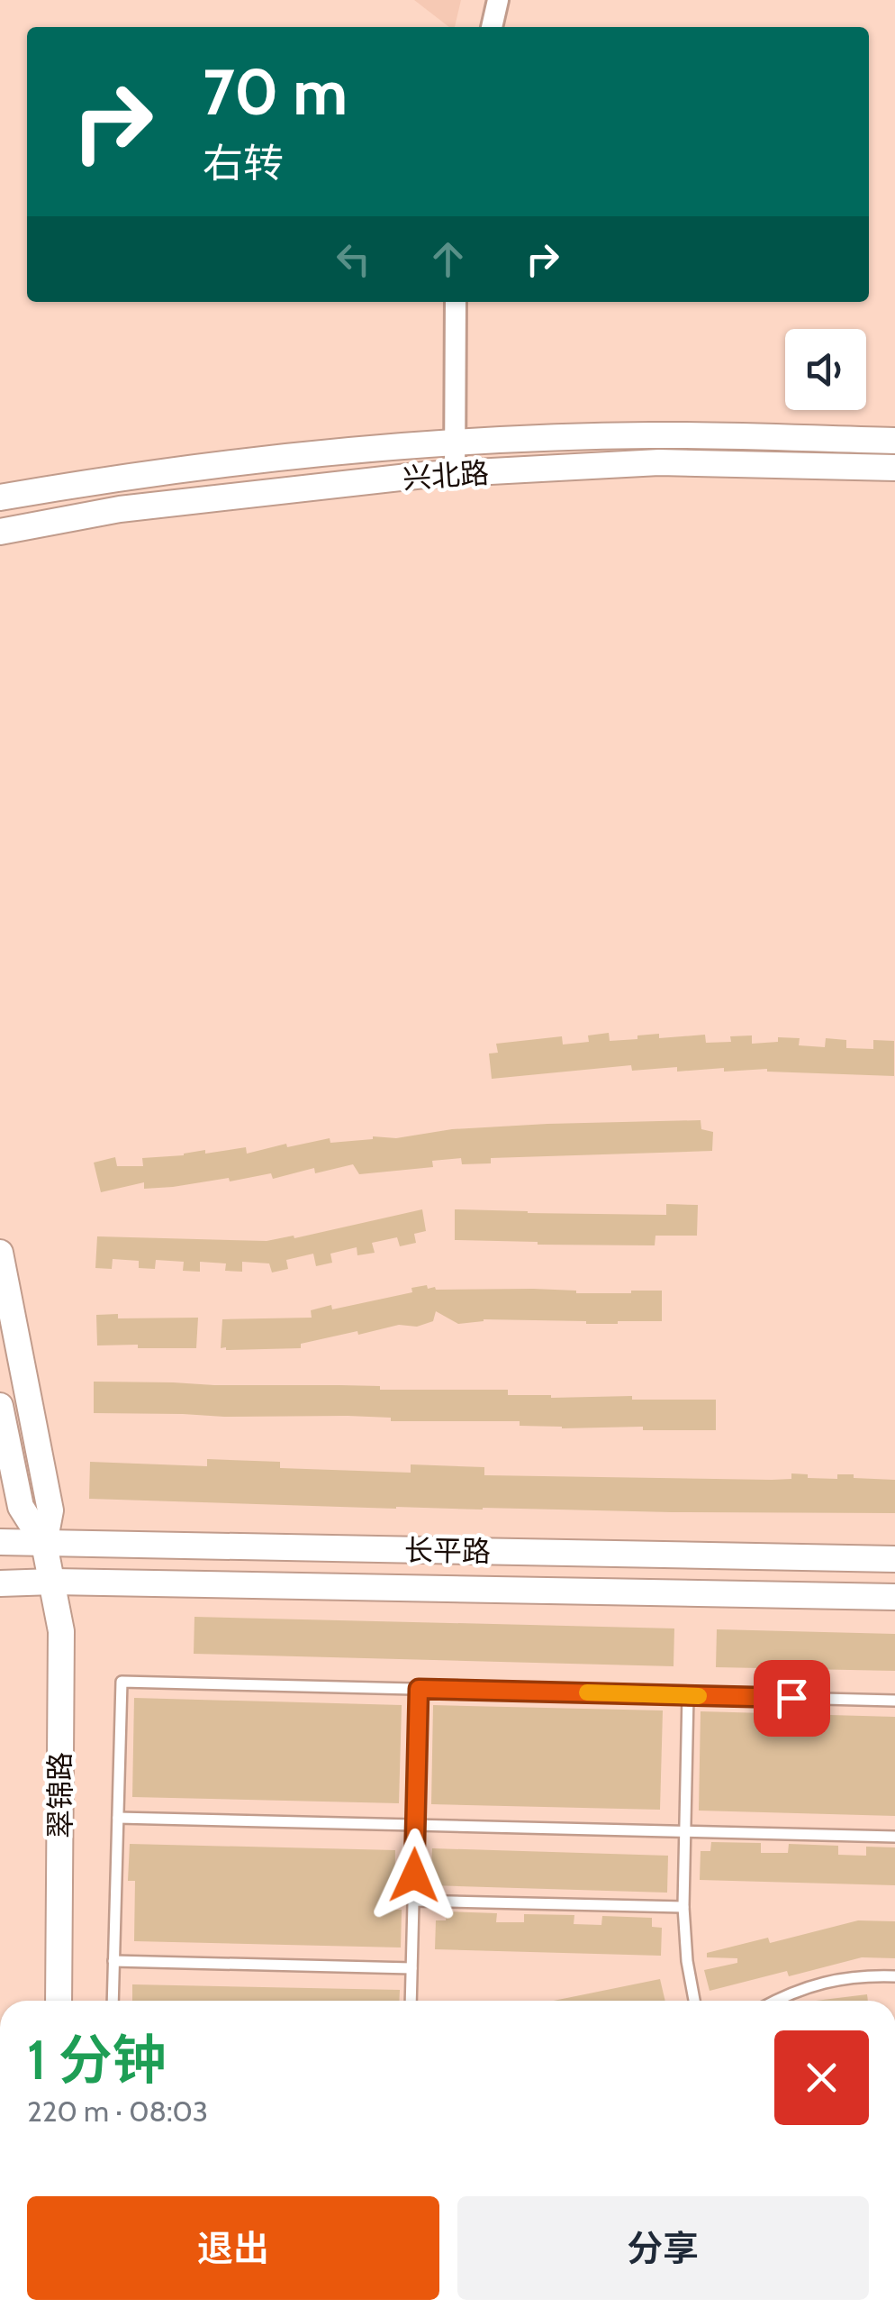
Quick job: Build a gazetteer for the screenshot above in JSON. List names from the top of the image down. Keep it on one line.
{"streets":{"street":["兴北路","长平路","翠锦路"]},"crossings":[["长平路","翠锦路"]],"page":{"turn":["70 m","右转"],"heading":["1 分钟","220 m · 08:03"],"buttons":["退出","分享"]}}
